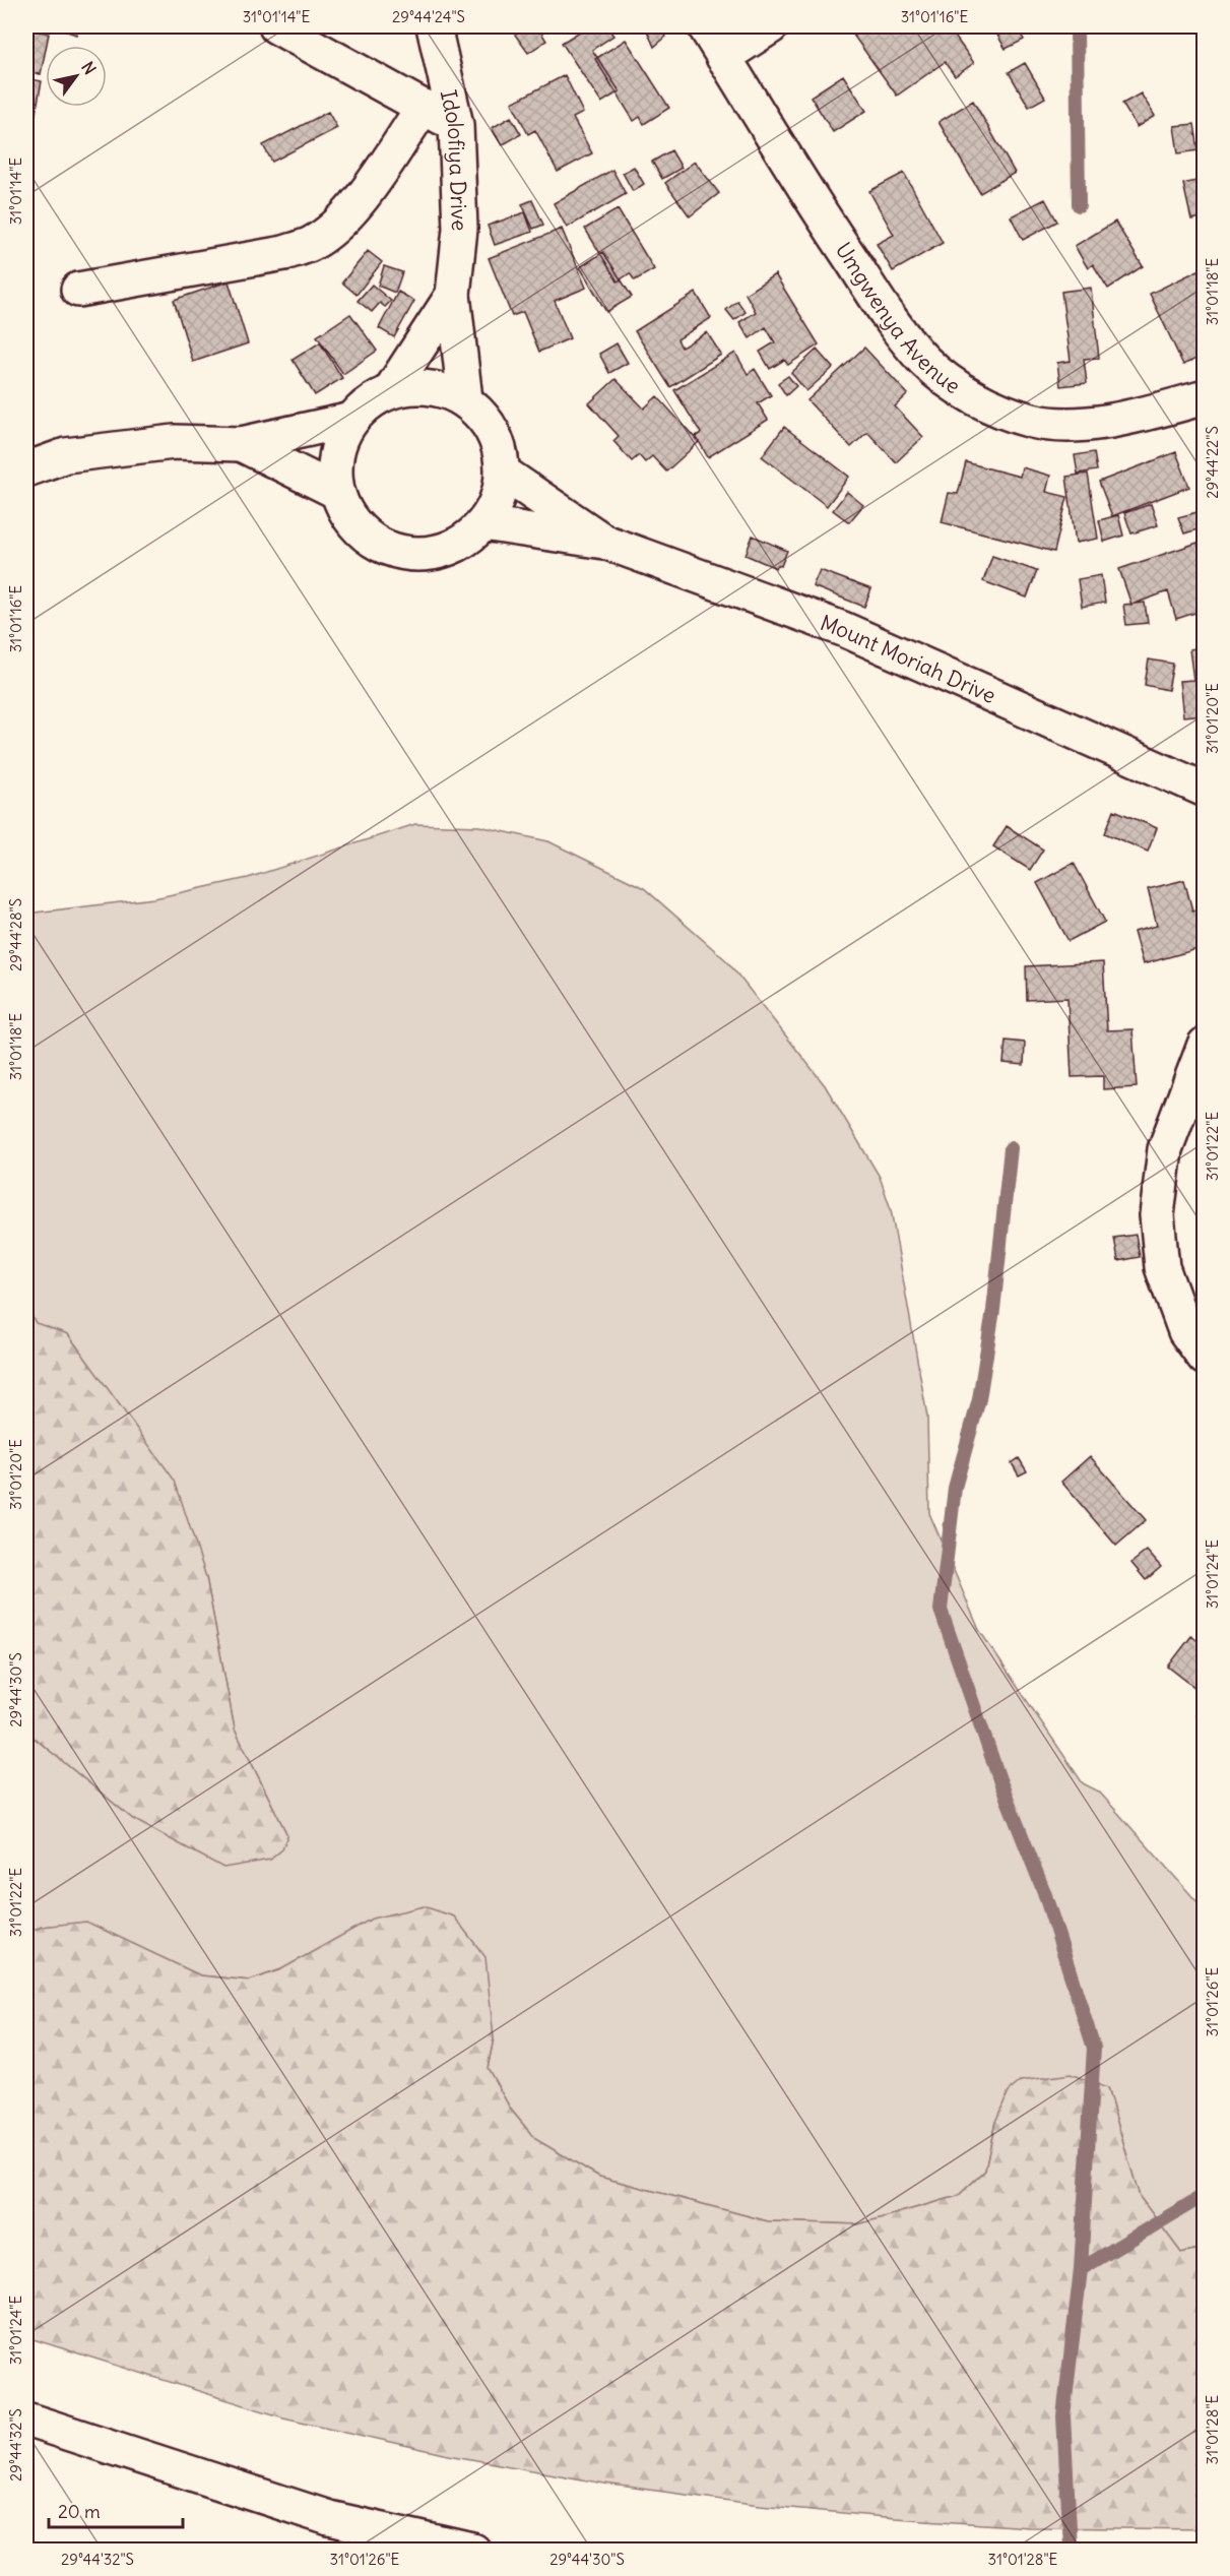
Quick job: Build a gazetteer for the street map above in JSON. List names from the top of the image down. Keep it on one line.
{"streets":{"street":["Idolofiya Drive","Umgwenya Avenue","Mount Moriah Drive"]},"crossings":[["Idolofiya Drive","Mount Moriah Drive"]],"scale_bar":"20 m","north":"top right","coordinates":["31°01'14\"E","29°44'24\"S","31°01'16\"E","31°01'18\"E","29°44'22\"S","31°01'20\"E","29°44'28\"S","31°01'22\"E","31°01'24\"E","29°44'30\"S","31°01'26\"E","31°01'28\"E","29°44'32\"S"]}
